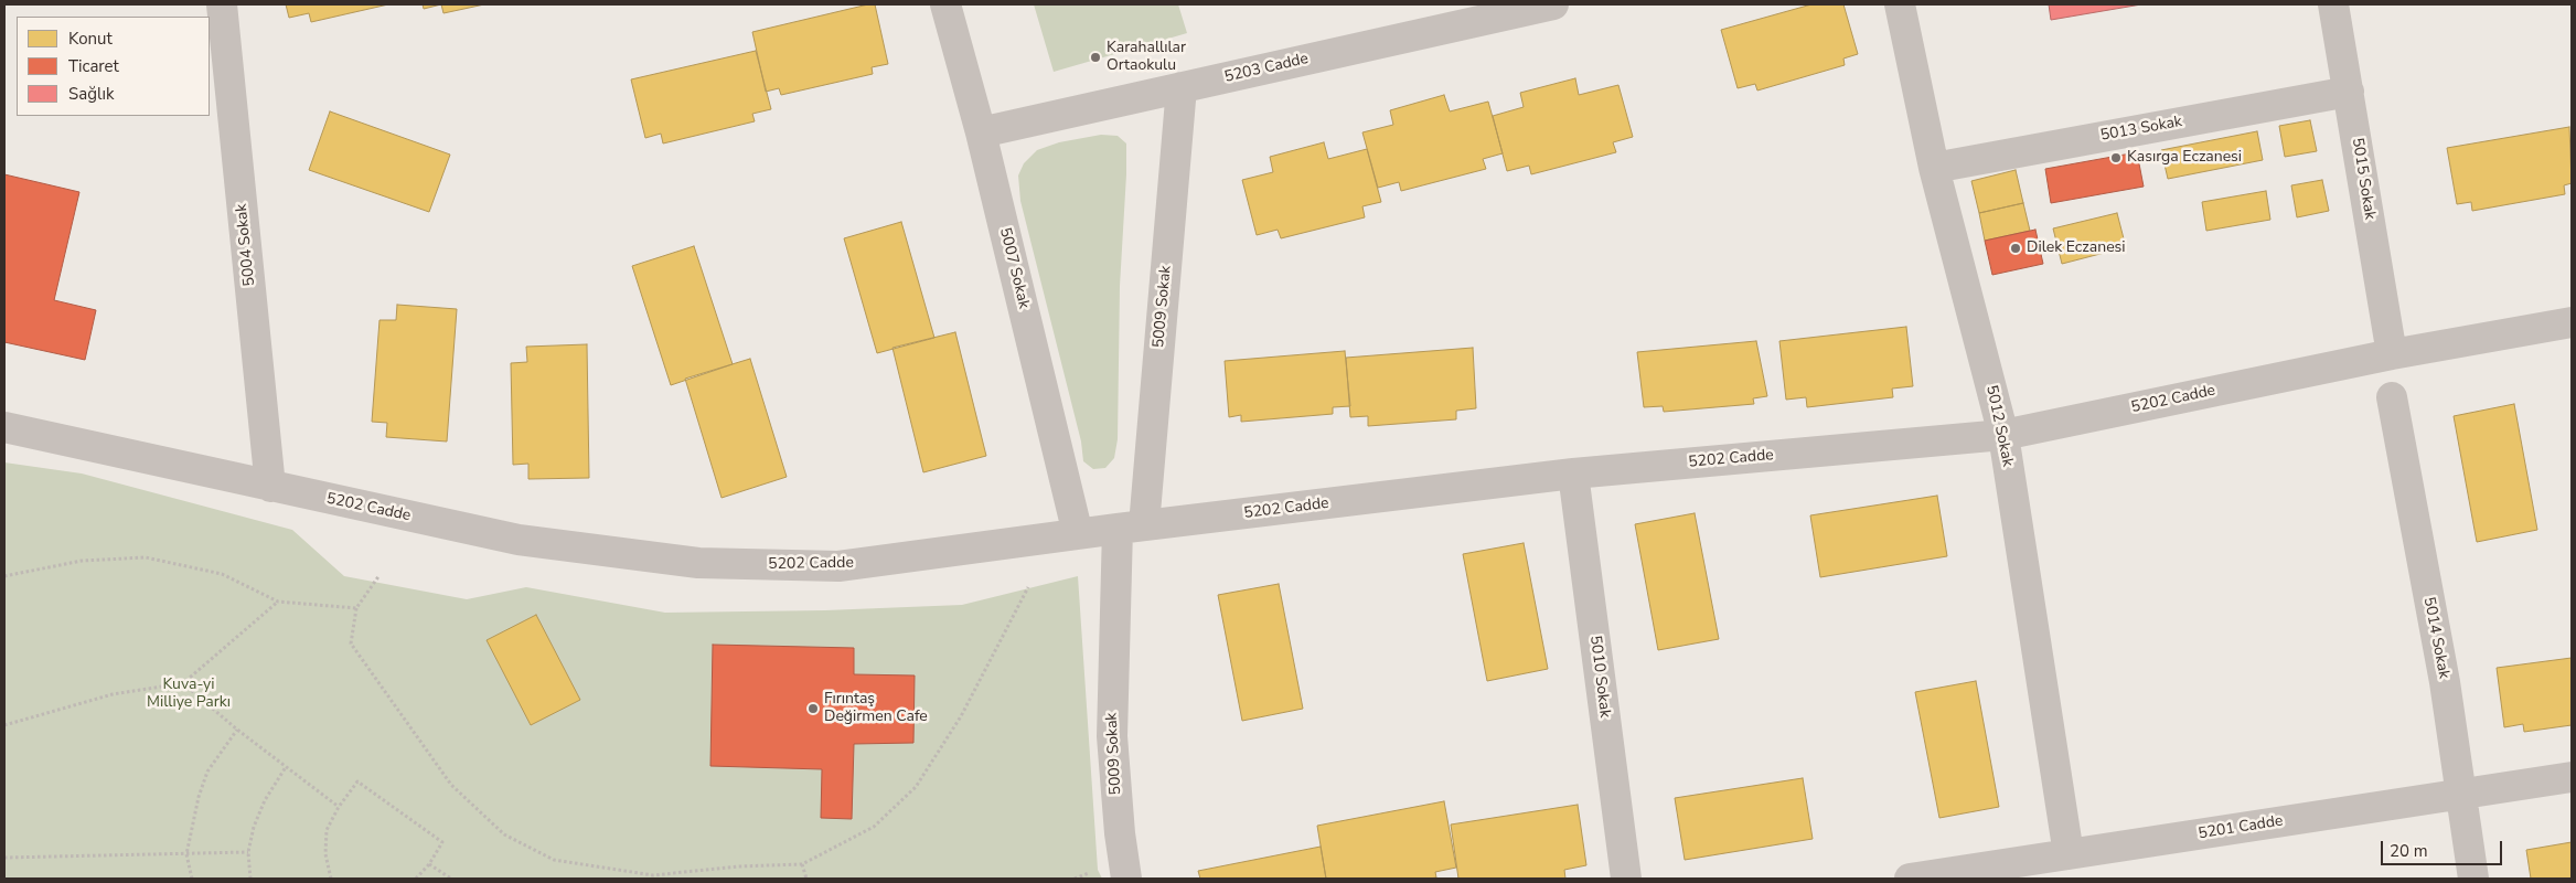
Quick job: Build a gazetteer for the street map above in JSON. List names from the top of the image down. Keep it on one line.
{"streets":{"street":["5203 Cadde","5013 Sokak","5015 Sokak","5004 Sokak","5007 Sokak","5009 Sokak","5202 Cadde","5012 Sokak","5014 Sokak","5010 Sokak","5201 Cadde"]},"crossings":[["5203 Cadde","5007 Sokak"],["5203 Cadde","5009 Sokak"],["5013 Sokak","5015 Sokak"],["5013 Sokak","5012 Sokak"],["5015 Sokak","5202 Cadde"],["5004 Sokak","5202 Cadde"],["5007 Sokak","5202 Cadde"],["5009 Sokak","5202 Cadde"],["5202 Cadde","5012 Sokak"],["5202 Cadde","5010 Sokak"],["5012 Sokak","5201 Cadde"],["5014 Sokak","5201 Cadde"]],"parks":["Kuva-yi Milliye Parkı"],"places":["Karahallılar Ortaokulu","Kasırga Eczanesi","Dilek Eczanesi","Fırıntaş Değirmen Cafe"],"legend":["Konut","Ticaret","Sağlık"],"scale_bar":"20 m"}
